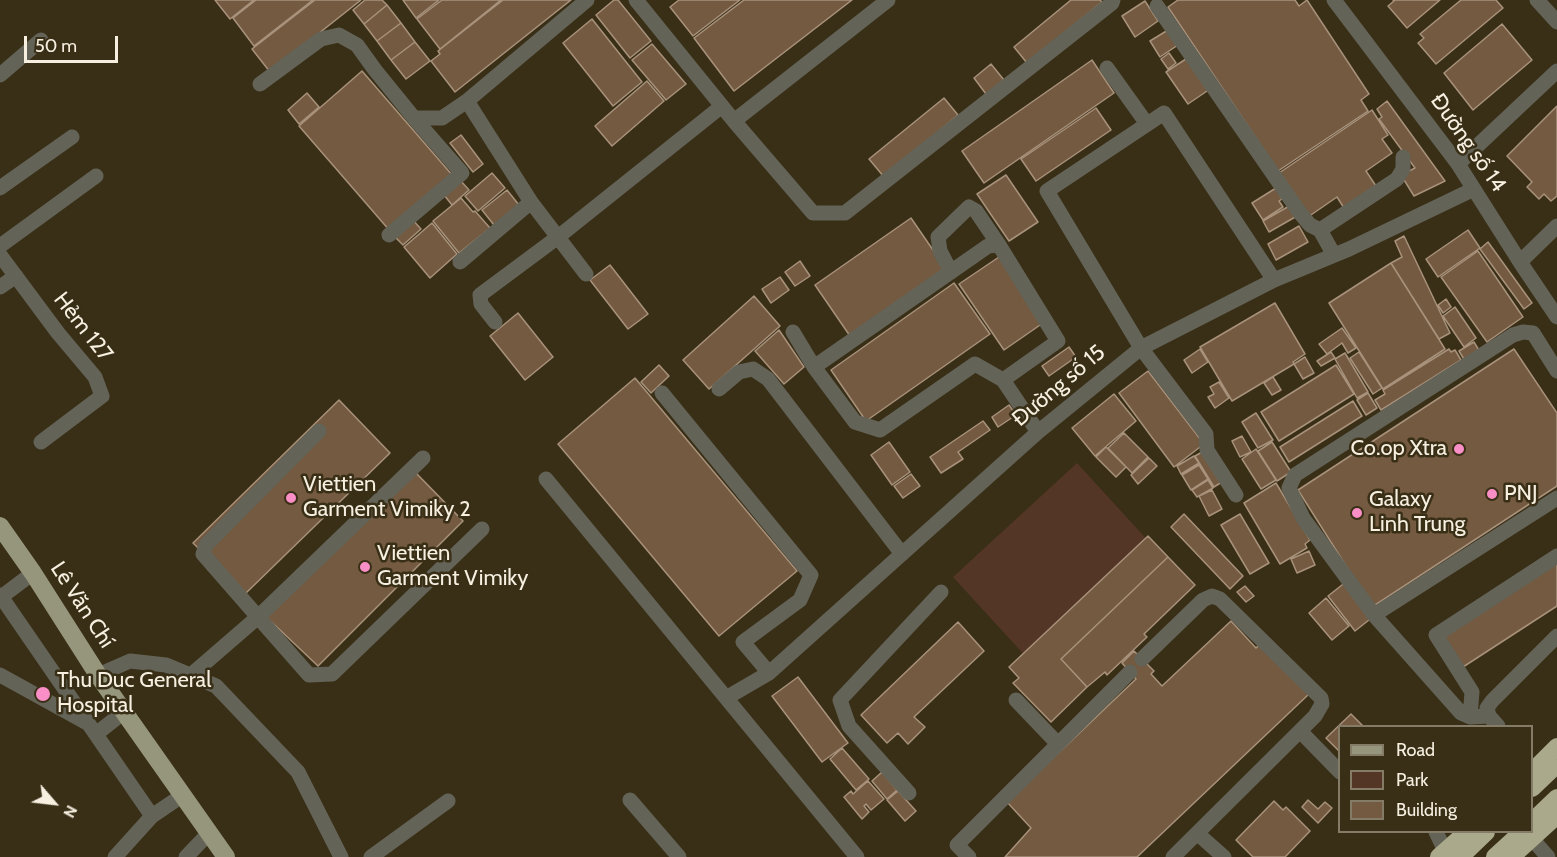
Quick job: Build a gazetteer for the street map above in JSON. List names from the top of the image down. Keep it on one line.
{"streets":{"main road":["Lê Văn Chí"],"street":["Đường số 14","Hẻm 127","Đường số 15"]},"crossings":[["Đường số 14","Đường số 15"]],"places":["Co.op Xtra","PNJ","Viettien Garment Vimiky 2","Galaxy Linh Trung","Viettien Garment Vimiky","Thu Duc General Hospital"],"legend":["Road","Park","Building"],"scale_bar":"50 m","north":"bottom right"}
